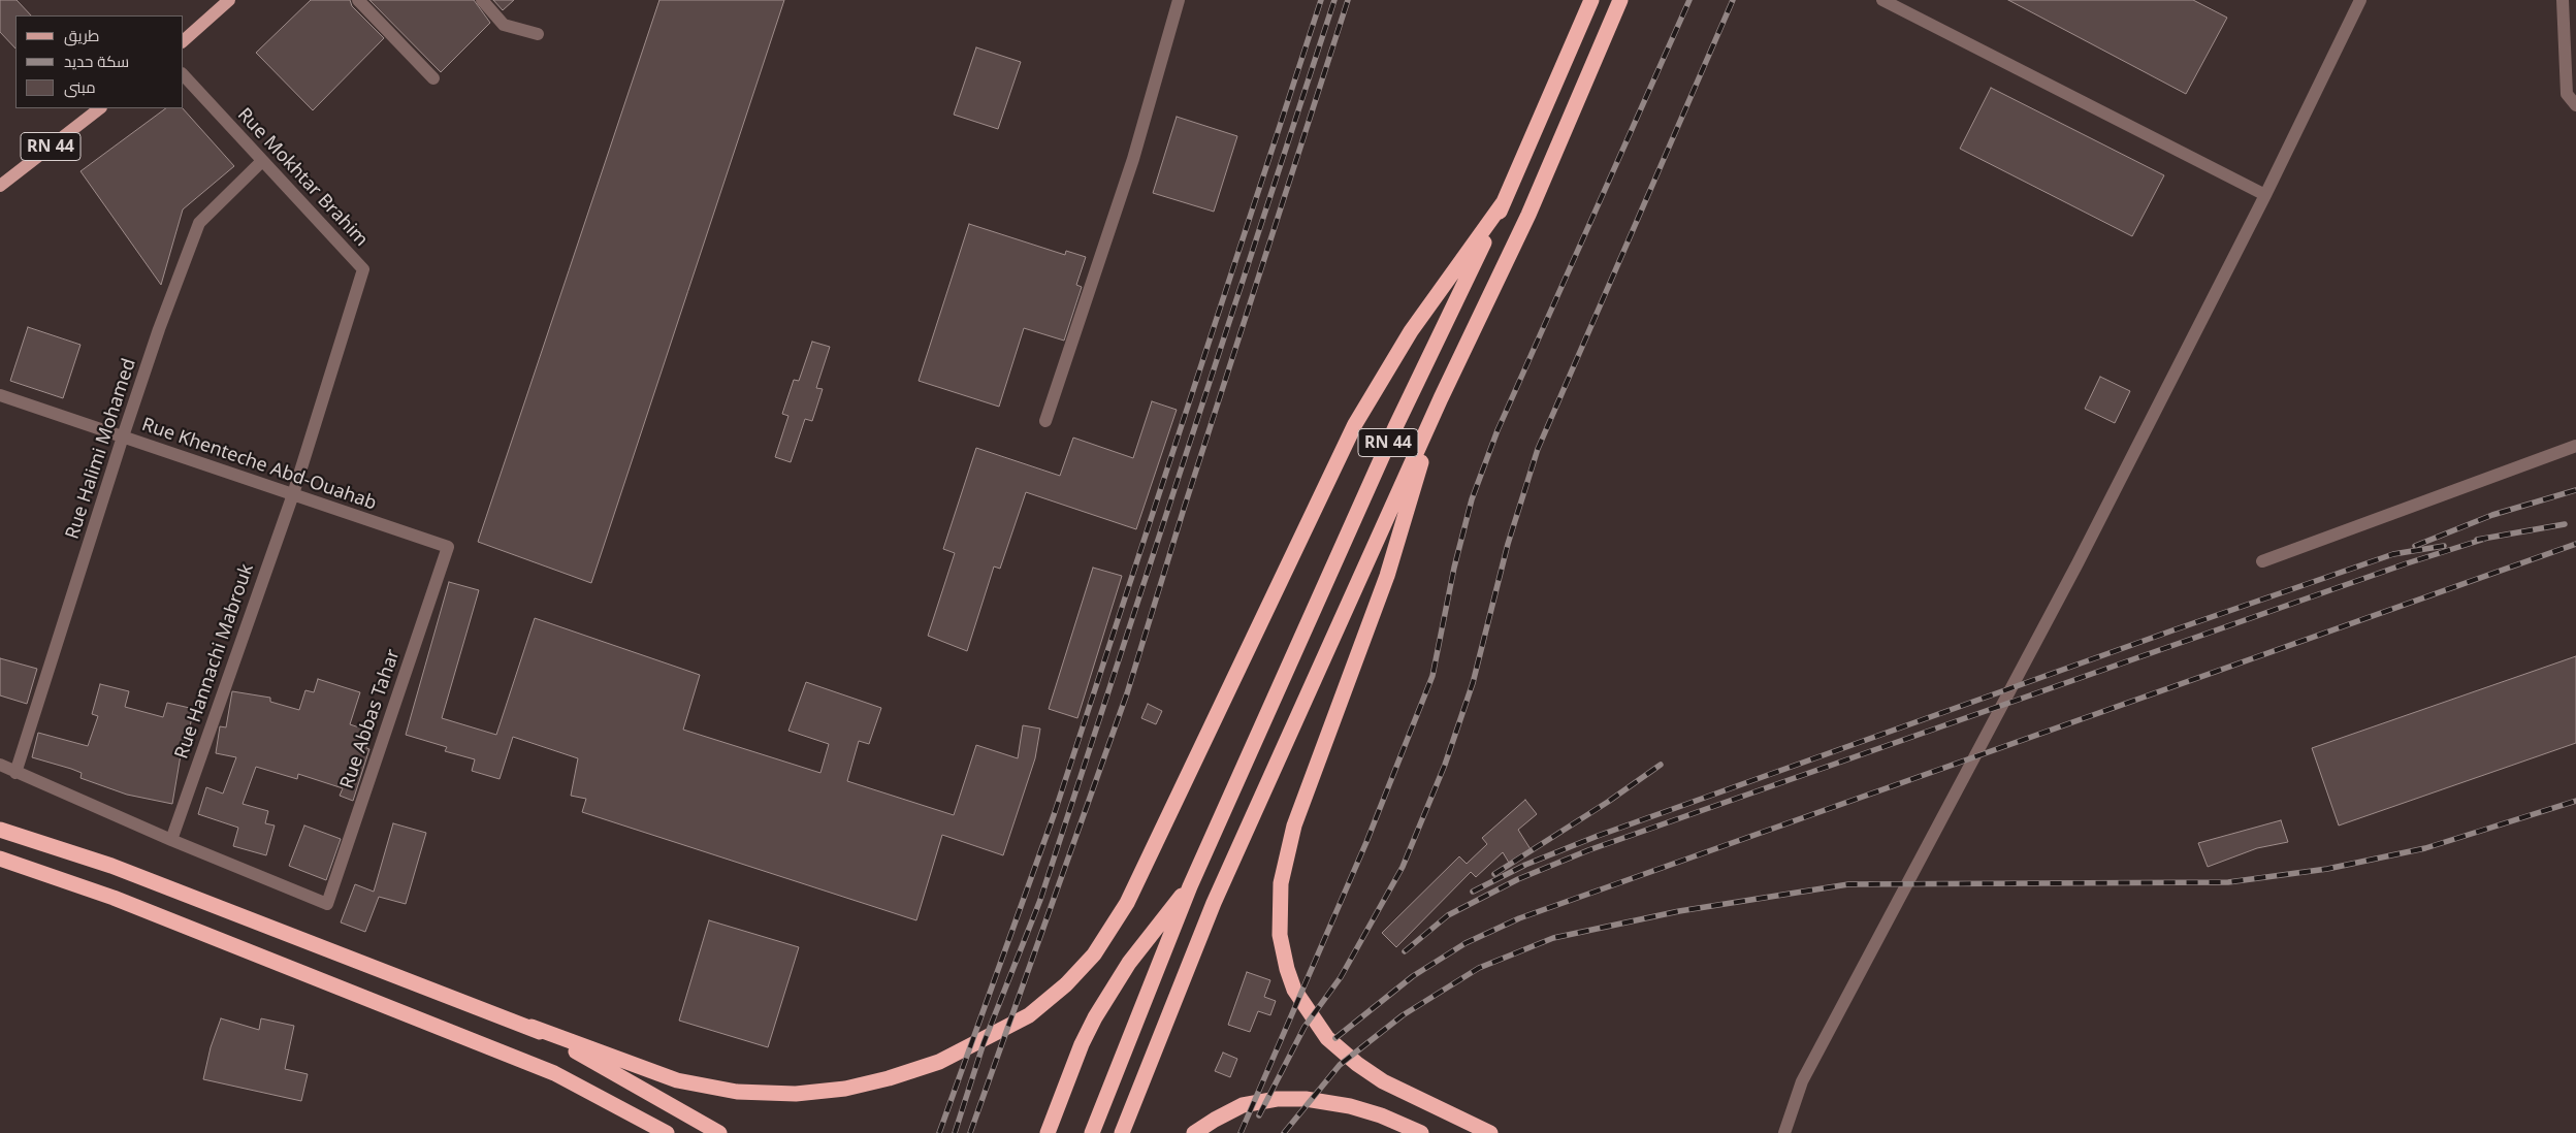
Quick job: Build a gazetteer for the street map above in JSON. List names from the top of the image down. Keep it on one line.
{"streets":{"highway":["RN 44"],"street":["Rue Mokhtar Brahim","Rue Halimi Mohamed","Rue Khenteche Abd-Ouahab","Rue Hannachi Mabrouk","Rue Abbas Tahar"]},"crossings":[["Rue Mokhtar Brahim","Rue Halimi Mohamed"],["Rue Mokhtar Brahim","Rue Khenteche Abd-Ouahab"],["Rue Mokhtar Brahim","Rue Hannachi Mabrouk"],["Rue Halimi Mohamed","Rue Khenteche Abd-Ouahab"],["Rue Khenteche Abd-Ouahab","Rue Hannachi Mabrouk"],["Rue Khenteche Abd-Ouahab","Rue Abbas Tahar"],["Rue Hannachi Mabrouk","Rue Abbas Tahar"]],"legend":["طريق","سكة حديد","مبنى"]}
